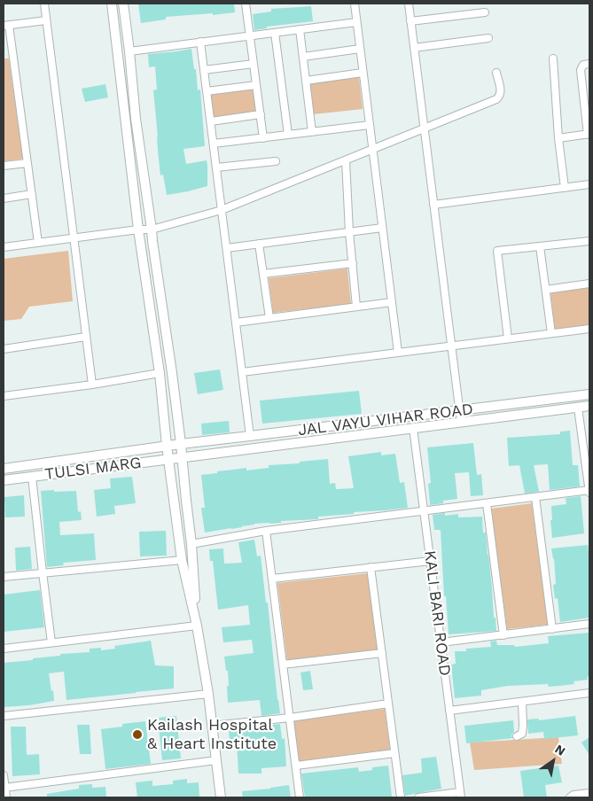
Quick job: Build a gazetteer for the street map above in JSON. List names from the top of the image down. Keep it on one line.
{"streets":{"street":["JAL VAYU VIHAR ROAD","TULSI MARG","KALI BARI ROAD"]},"crossings":[["JAL VAYU VIHAR ROAD","TULSI MARG"],["JAL VAYU VIHAR ROAD","KALI BARI ROAD"]],"places":["Kailash Hospital & Heart Institute"],"north":"top right"}
